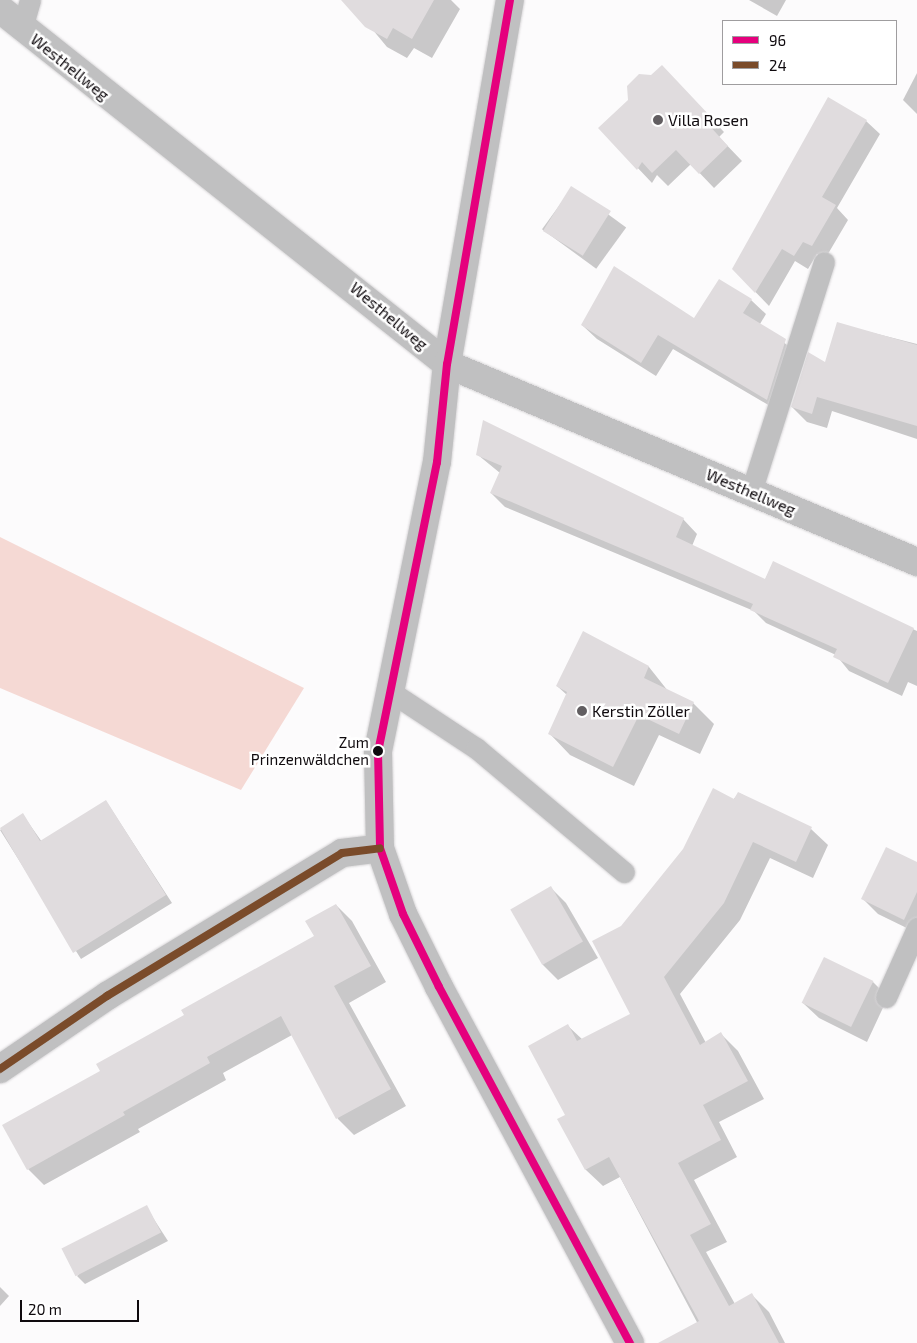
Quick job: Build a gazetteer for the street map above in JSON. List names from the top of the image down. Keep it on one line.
{"streets":{"street":["Westhellweg"]},"places":["Villa Rosen","Kerstin Zöller","Zum Prinzenwäldchen"],"lines":["transit line 96","transit line 24"],"legend":["96","24"],"scale_bar":"20 m"}
